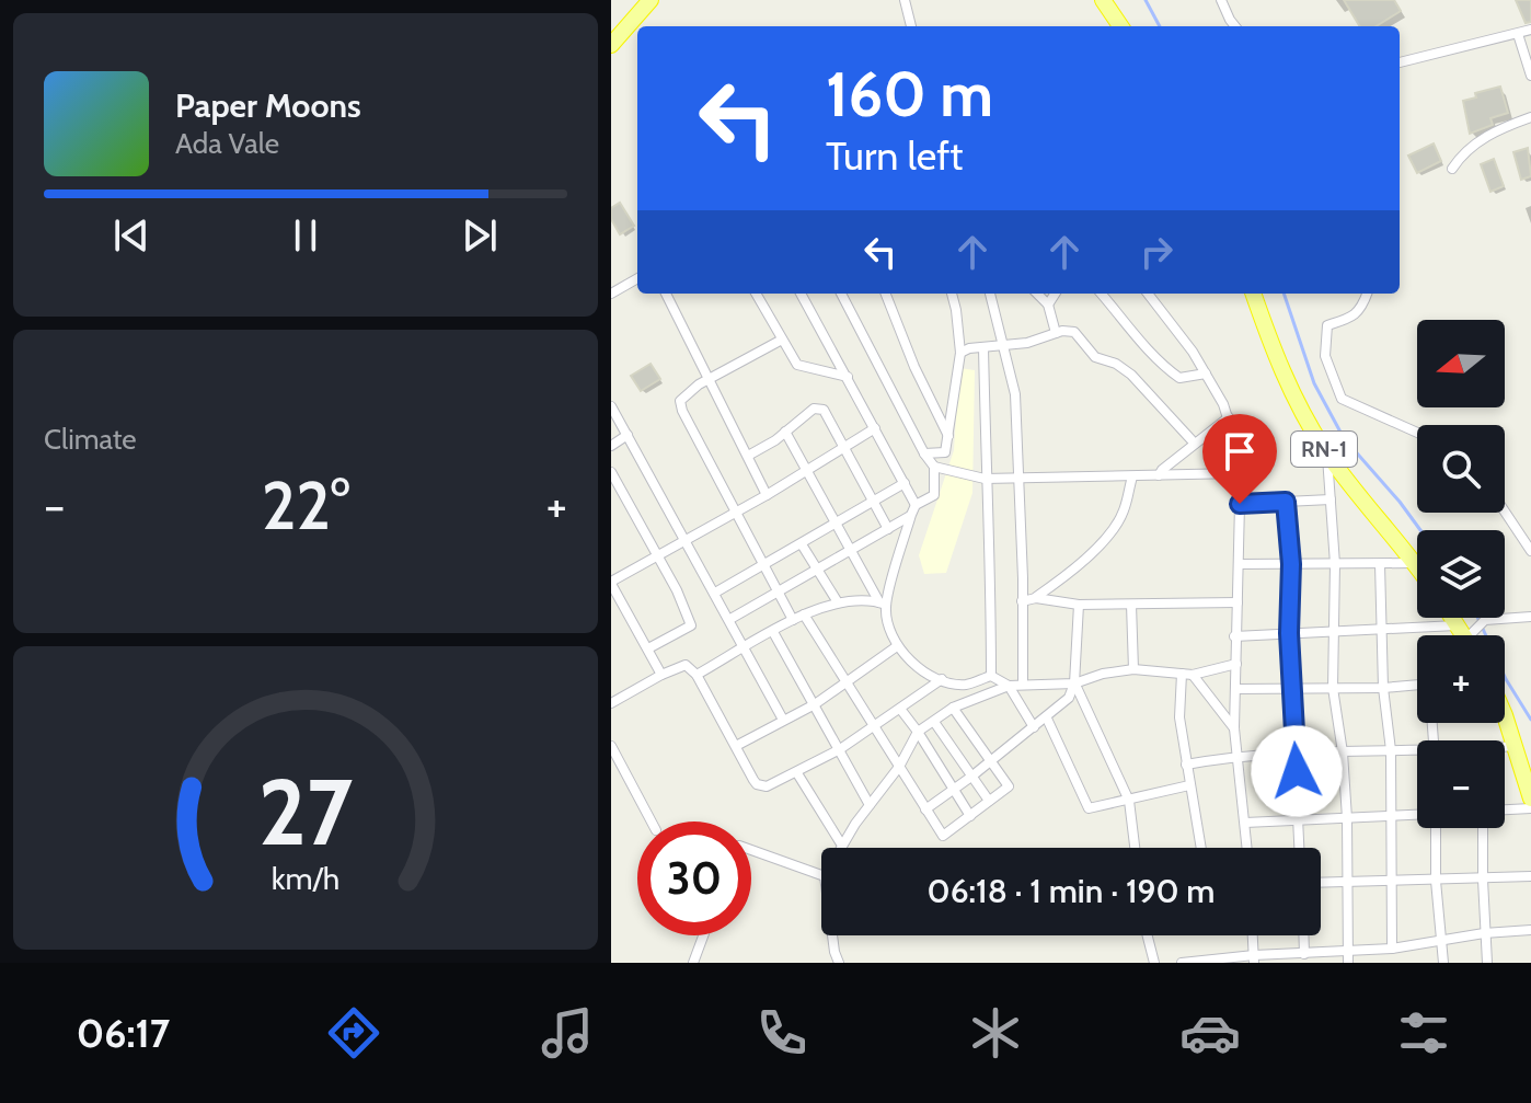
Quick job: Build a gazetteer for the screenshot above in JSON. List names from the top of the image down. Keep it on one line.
{"streets":{"highway":["RN-1"]},"north":"left","page":{"turn":["160 m","Turn left"],"song":["Paper Moons","Ada Vale"],"map_buttons":["+","−"],"tile":"Climate","heat":["−","22°","+"],"limit":"30","trip":"06:18 · 1 min · 190 m","tabs":"06:17","gauge":["27","km/h"]}}
